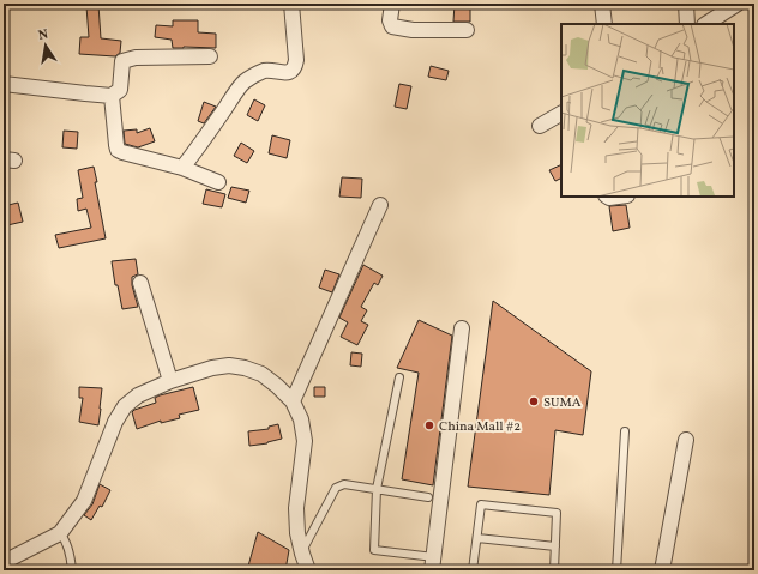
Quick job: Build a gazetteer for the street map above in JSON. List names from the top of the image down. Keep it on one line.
{"places":["SUMA","China Mall #2"],"north":"top"}
